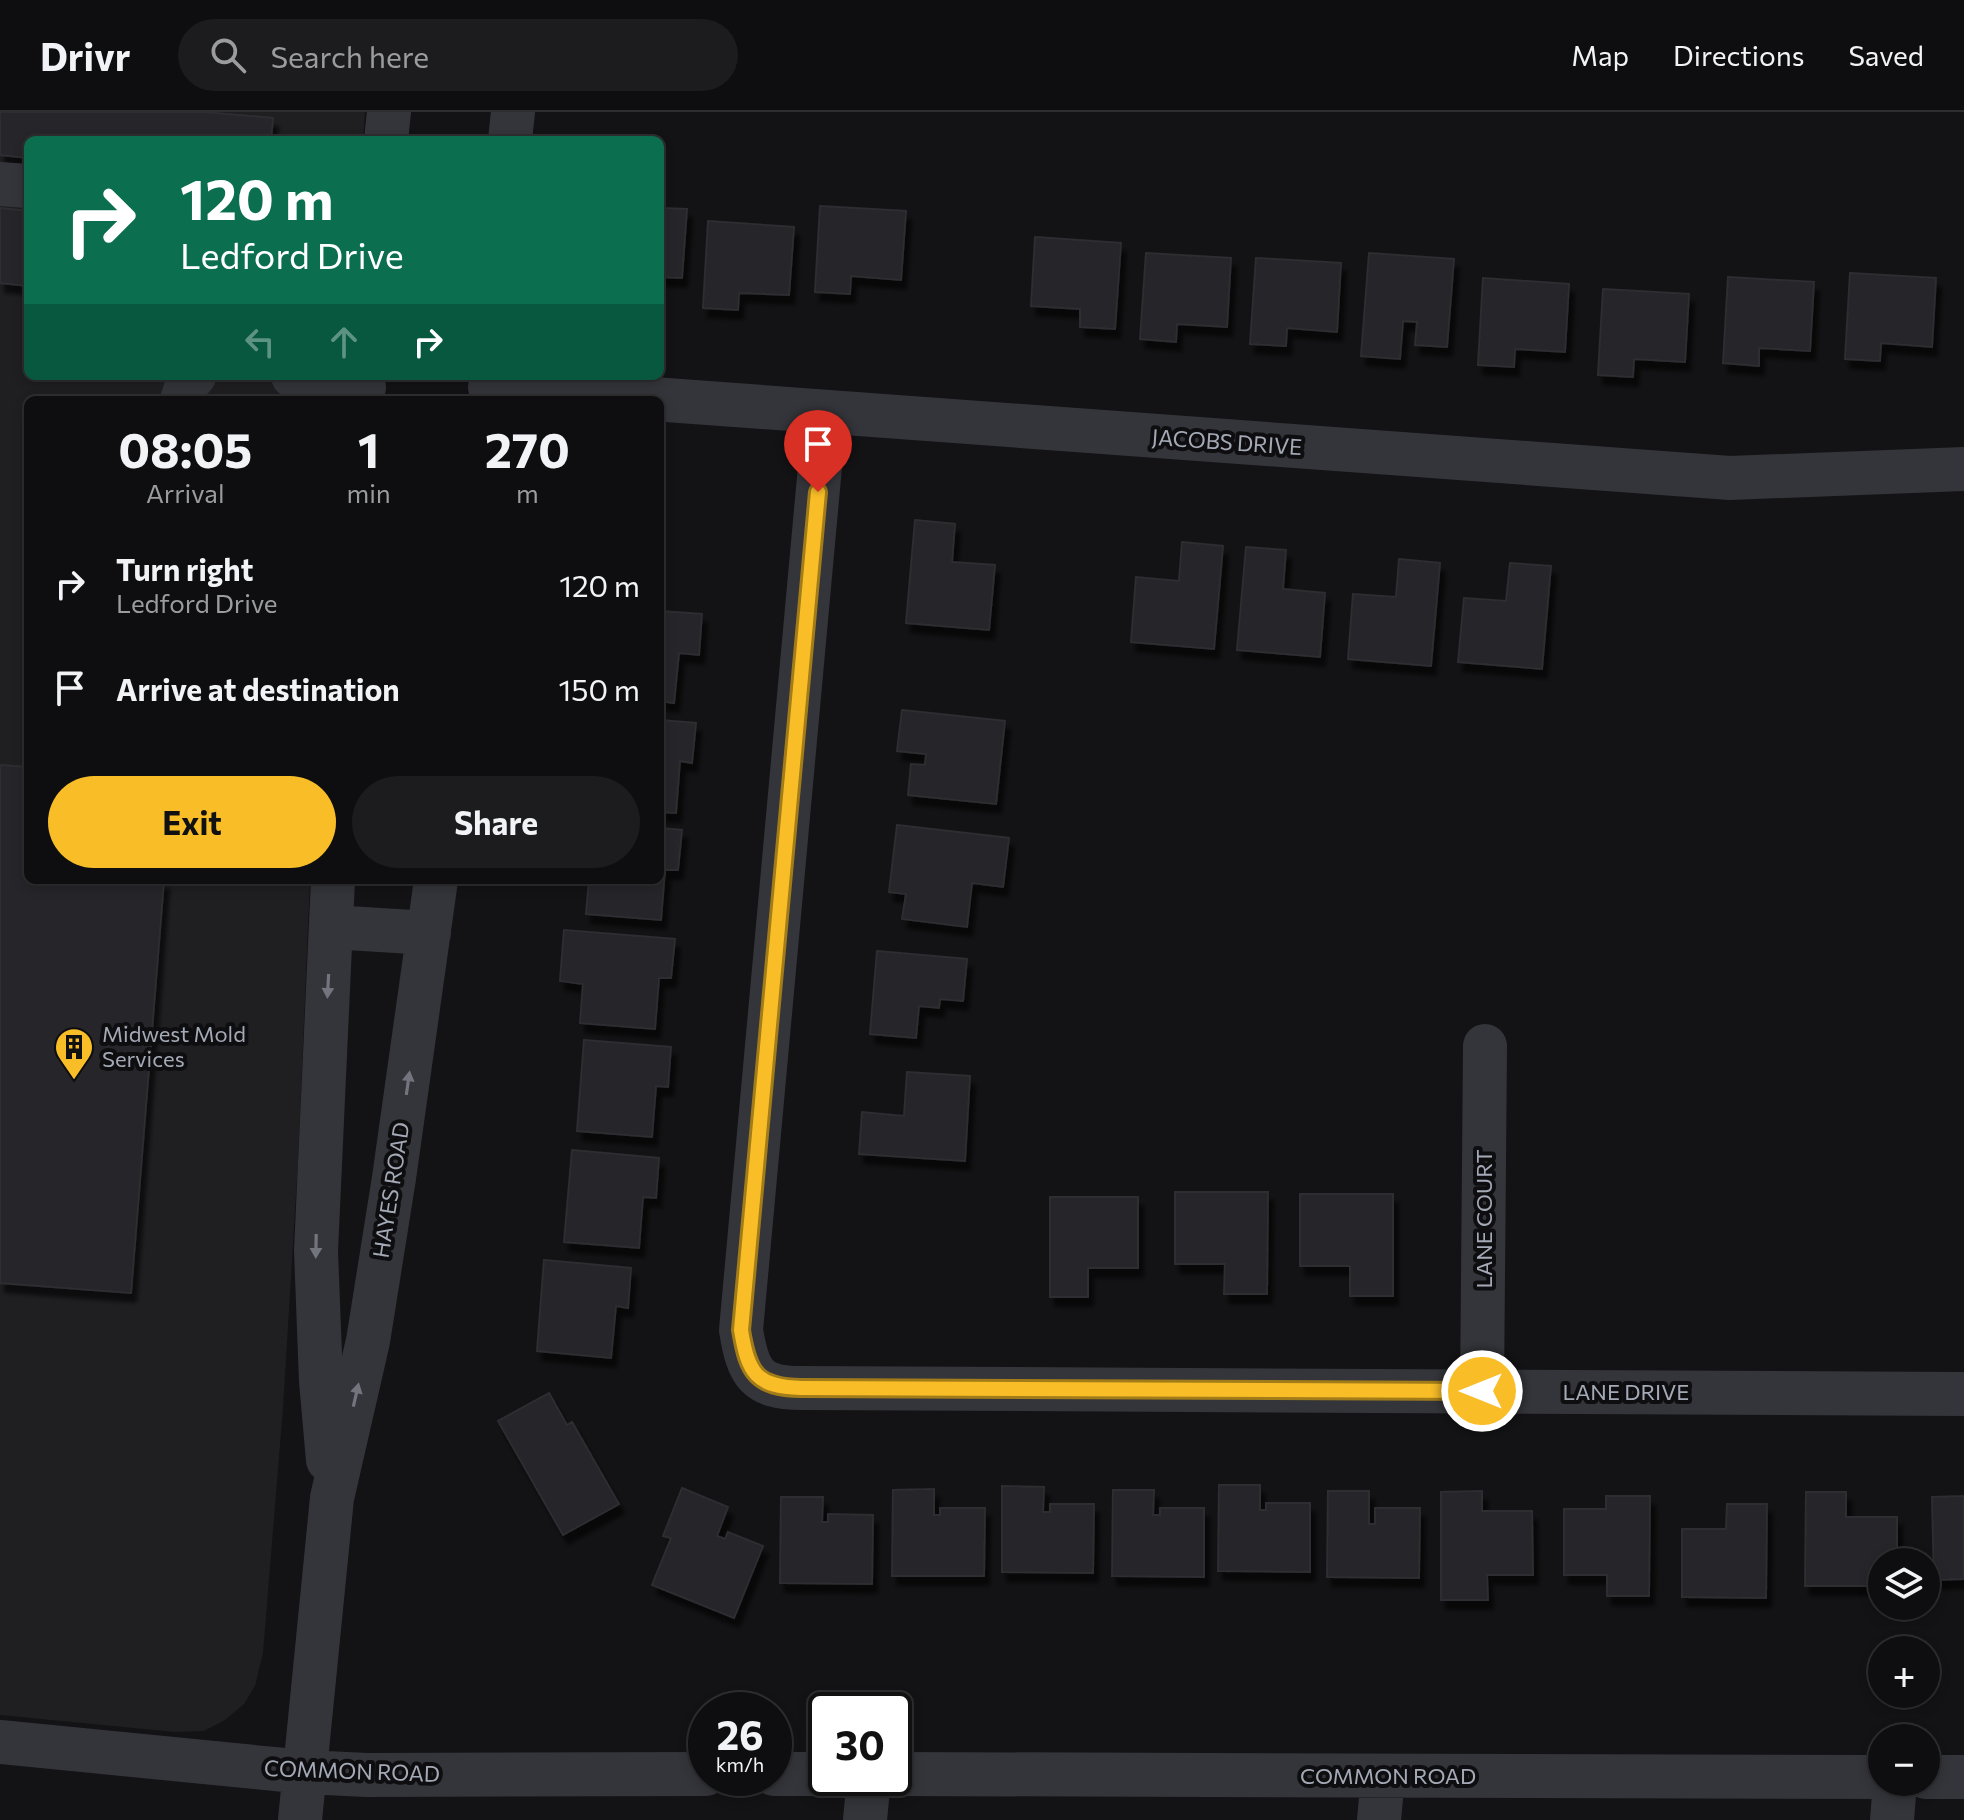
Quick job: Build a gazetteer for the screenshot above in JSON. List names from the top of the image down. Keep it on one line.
{"streets":{"street":["JACOBS DRIVE","HAYES ROAD","LANE COURT","LANE DRIVE","COMMON ROAD"]},"crossings":[["JACOBS DRIVE","LANE DRIVE"],["HAYES ROAD","COMMON ROAD"],["LANE COURT","LANE DRIVE"]],"places":{"building":["Midwest Mold Services"]},"page":{"header":"Drivr","search":"Search here","nav":["Map","Directions","Saved"],"turn":["120 m","Ledford Drive"],"eta":["08:05","Arrival","1","min","270","m"],"list":[{"name":"Turn right","note":"Ledford Drive","value":"120 m"},{"name":"Arrive at destination","value":"150 m"}],"buttons":["Exit","Share"],"map_buttons":["+","−"],"speed":"26 km/h","limit":"30"}}
